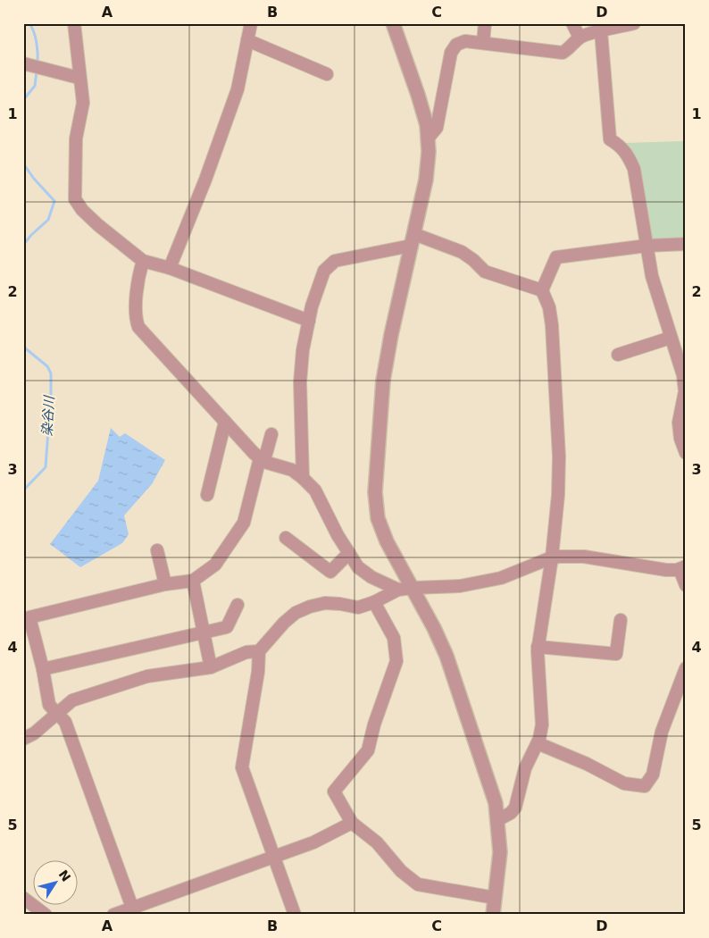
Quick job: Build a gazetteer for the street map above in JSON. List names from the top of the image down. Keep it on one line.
{"water":["染谷川"],"north":"top right","grid":{"columns":["A","B","C","D"],"rows":["1","2","3","4","5"]}}
